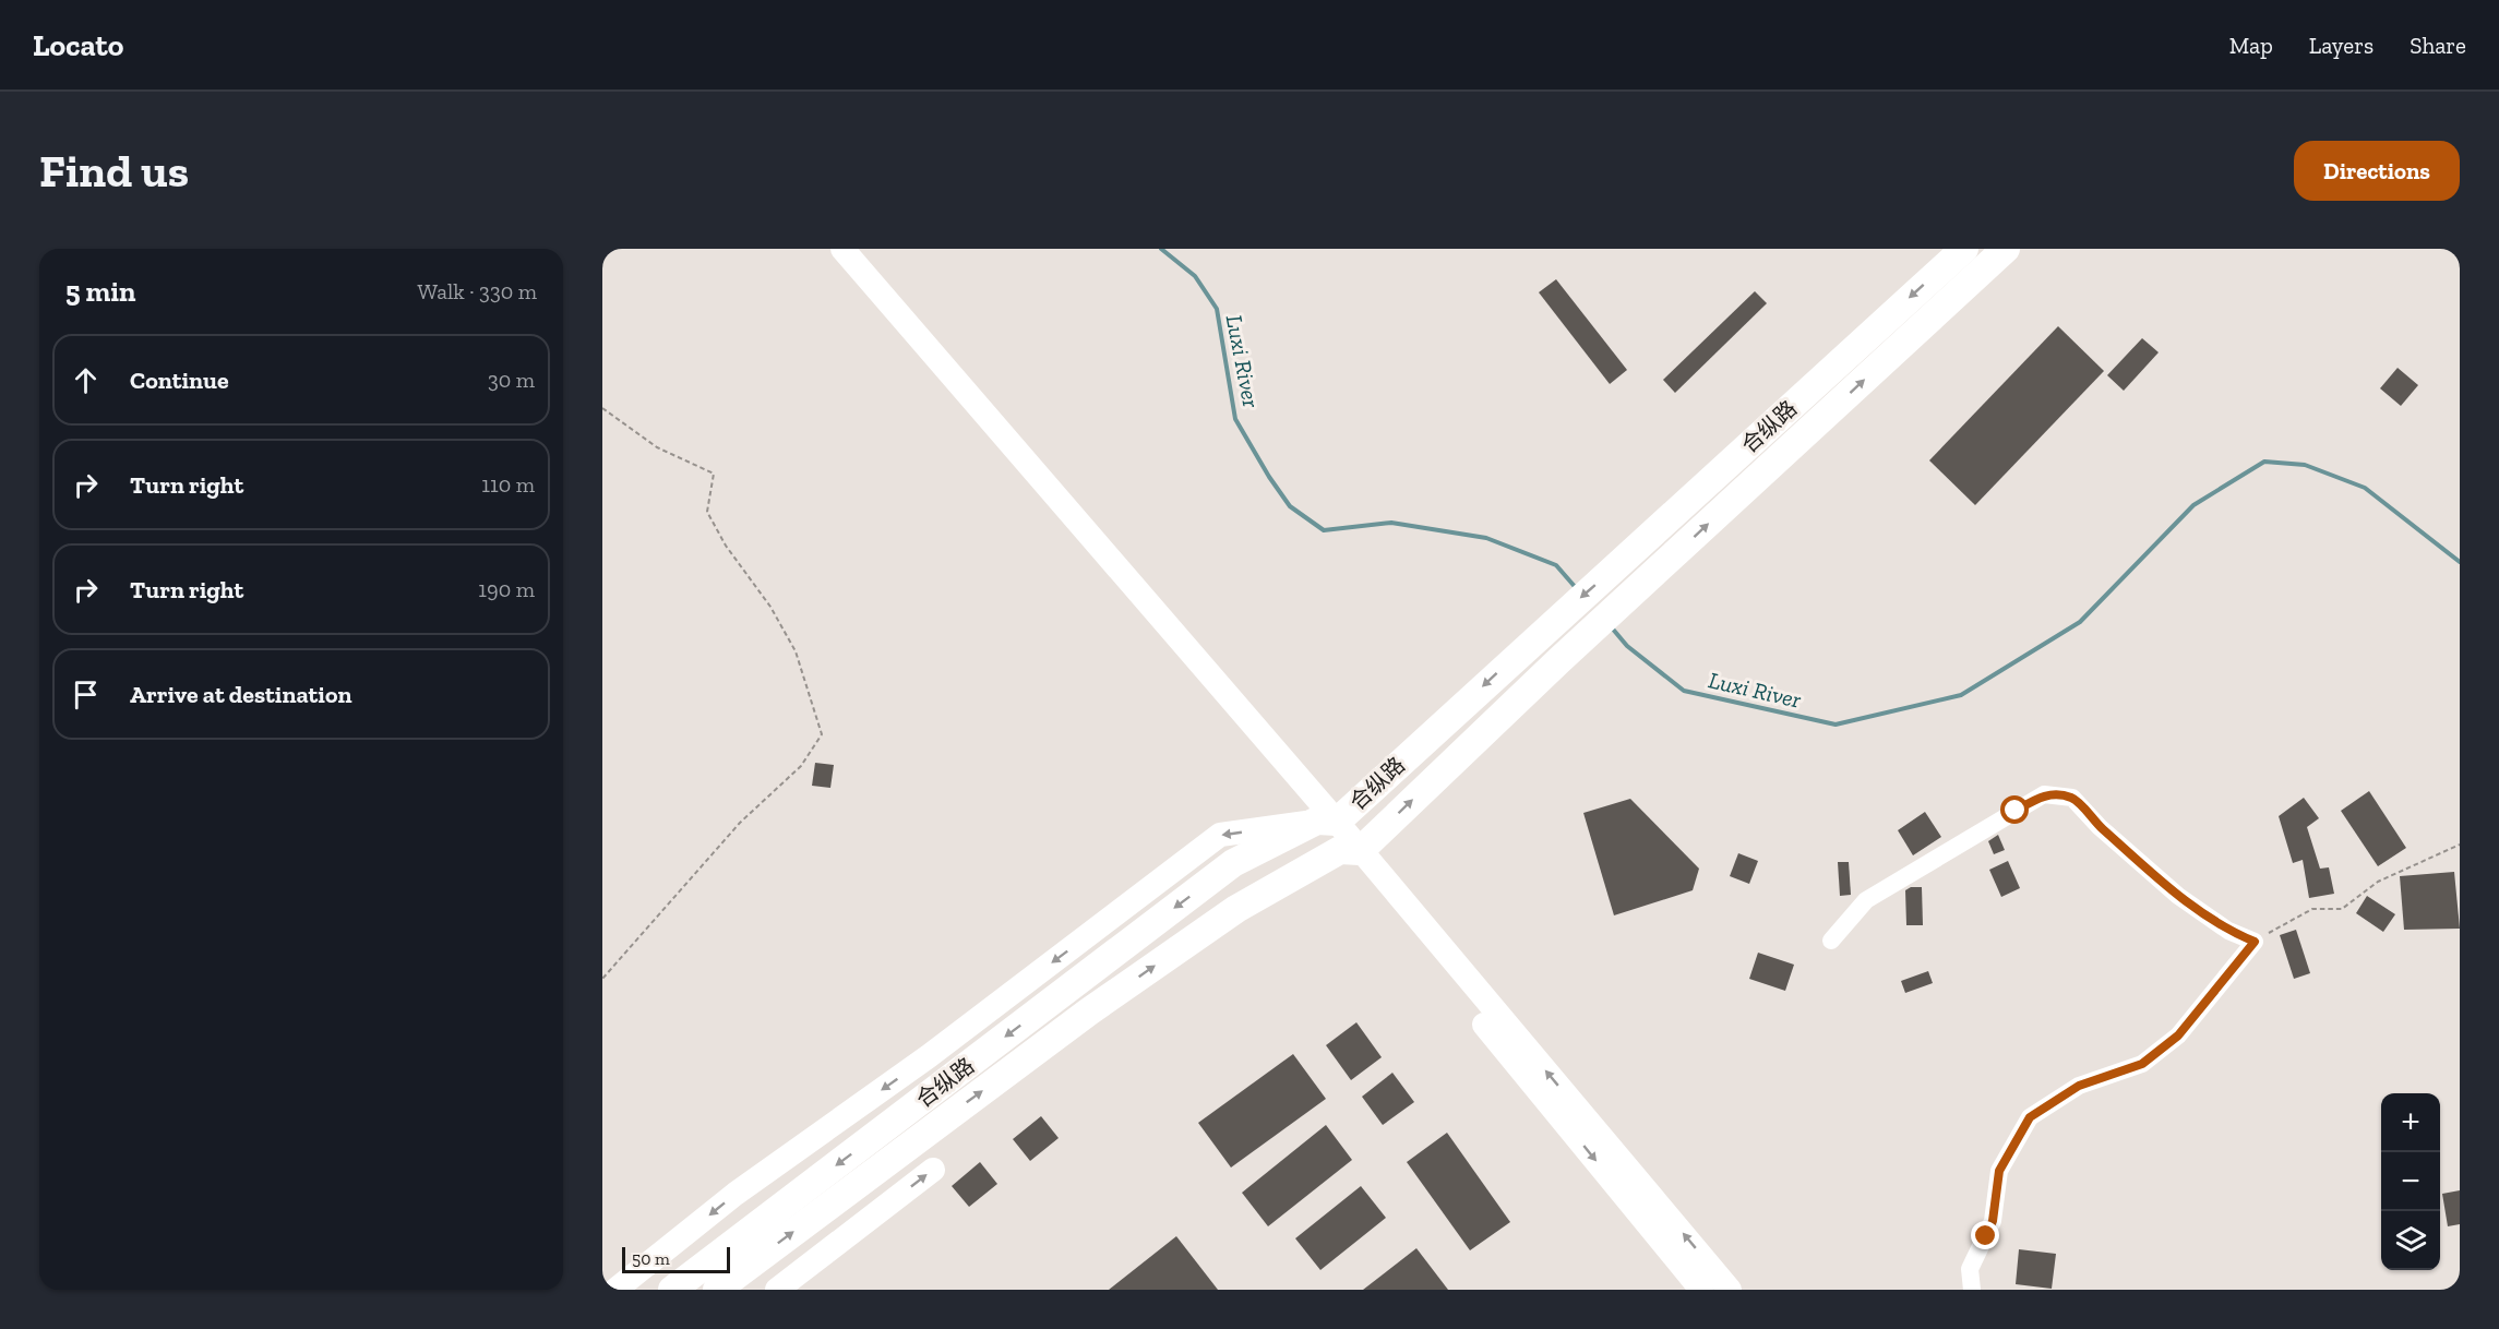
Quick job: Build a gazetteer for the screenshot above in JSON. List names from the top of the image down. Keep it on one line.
{"streets":{"main road":["合纵路"]},"water":["Luxi River"],"scale_bar":"50 m","page":{"header":"Locato","nav":["Map","Layers","Share"],"buttons":"Directions","title":"Find us","heading":["5 min","Walk · 330 m"],"list":[["Continue","30 m"],["Turn right","110 m"],["Turn right","190 m"],"Arrive at destination"],"map_buttons":["+","−"],"scale":"50 m"}}
